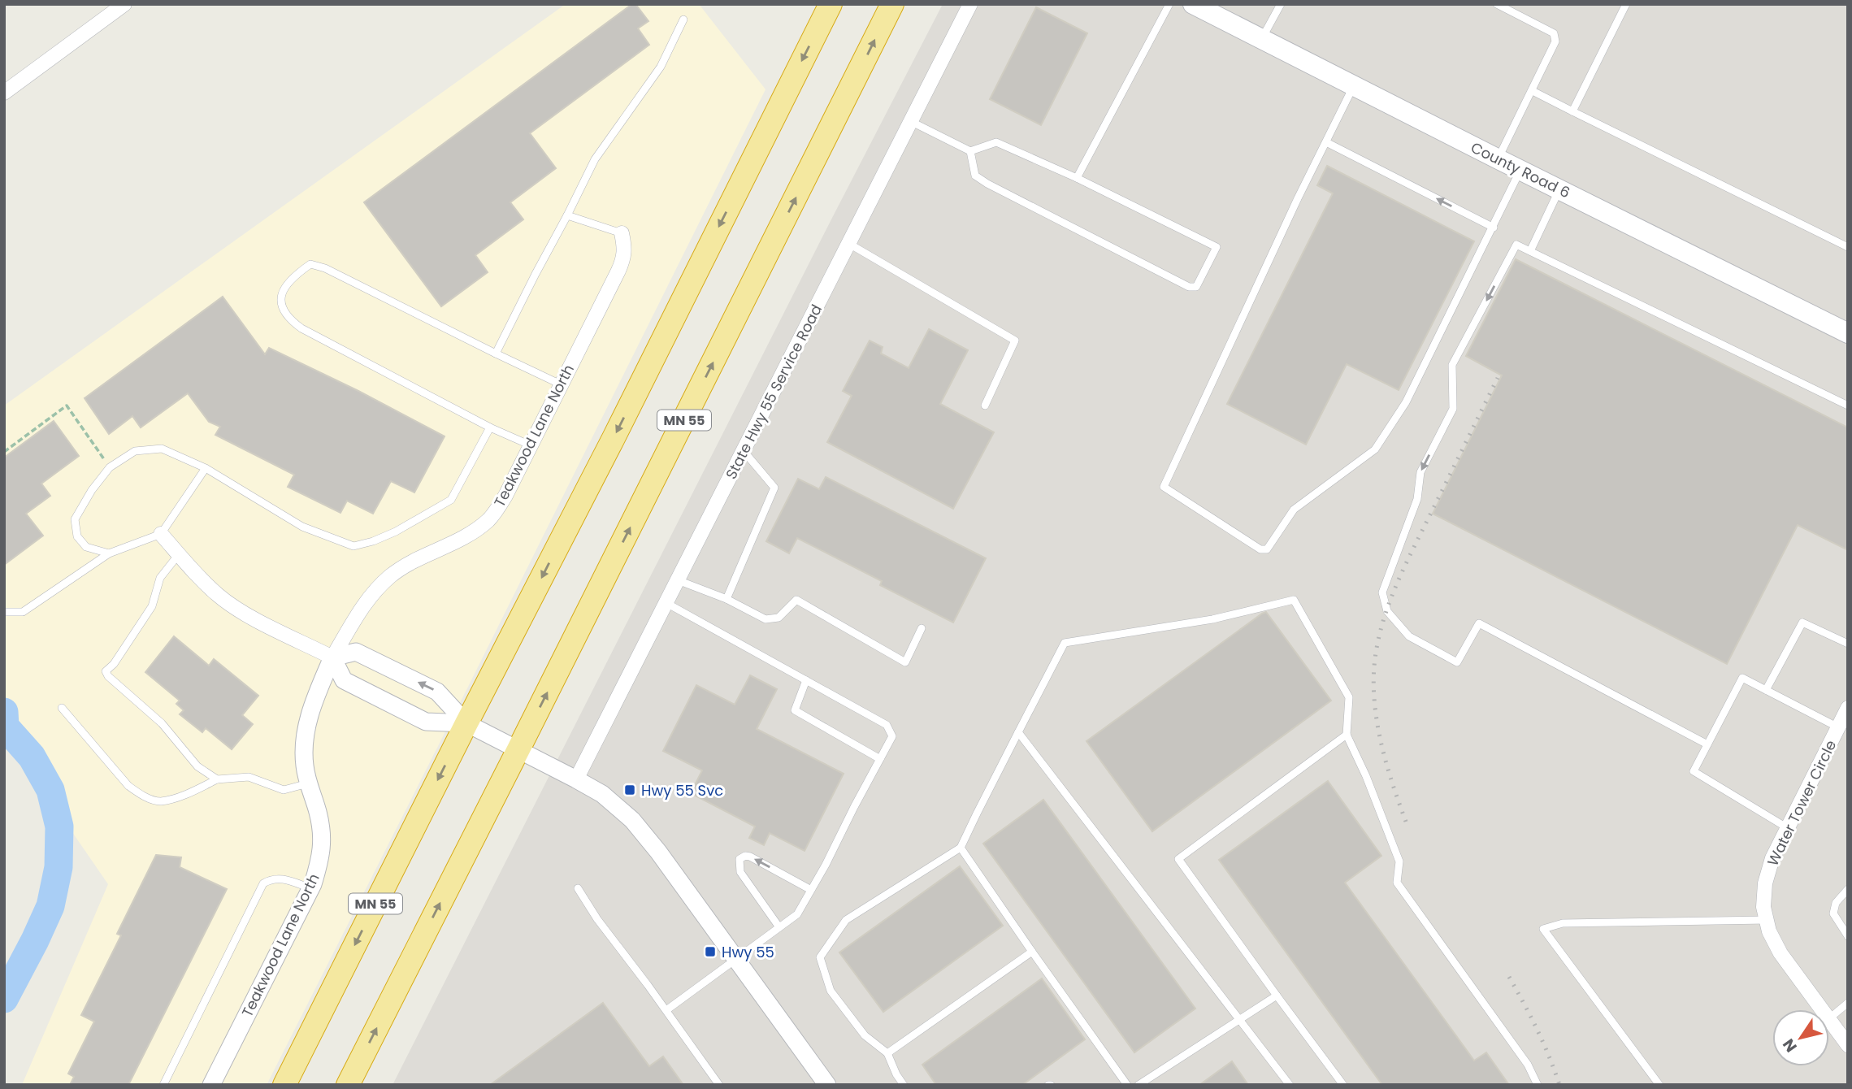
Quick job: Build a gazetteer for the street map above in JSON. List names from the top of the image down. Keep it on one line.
{"streets":{"highway":["MN 55"],"main road":["County Road 6"],"street":["State Hwy 55 Service Road","Teakwood Lane North","Water Tower Circle"]},"places":{"transit":["Hwy 55 Svc","Hwy 55"]},"north":"bottom left"}
